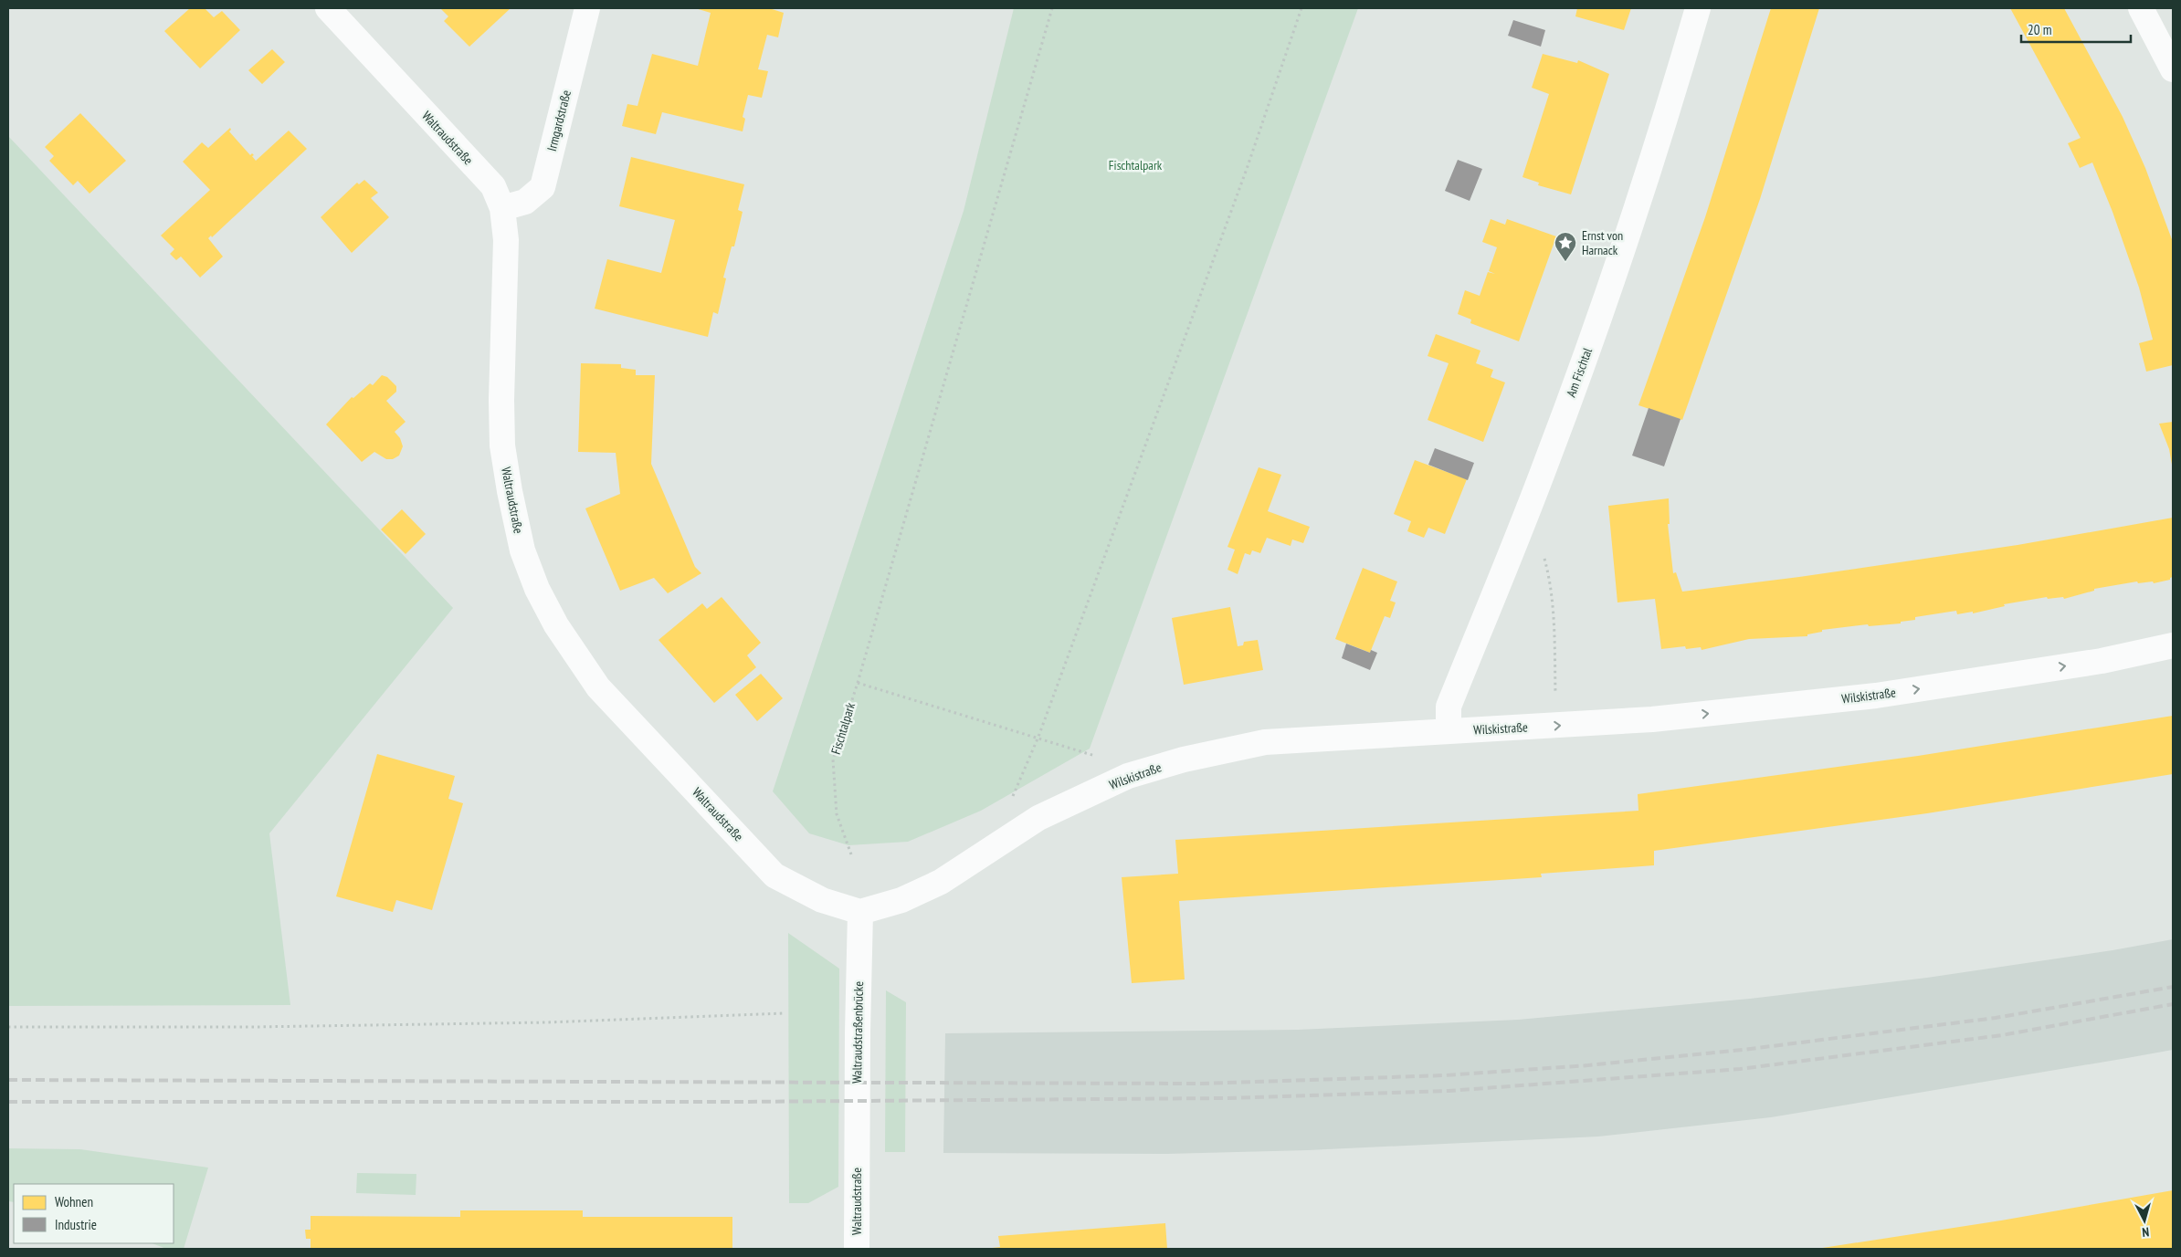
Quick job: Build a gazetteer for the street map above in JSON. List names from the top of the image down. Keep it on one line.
{"streets":{"street":["Irmgardstraße","Waltraudstraße","Am Fischtal","Wilskistraße","Waltraudstraßenbrücke"],"path":["Fischtalpark"]},"crossings":[["Irmgardstraße","Waltraudstraße"],["Waltraudstraße","Wilskistraße"],["Waltraudstraße","Waltraudstraßenbrücke"],["Am Fischtal","Wilskistraße"],["Wilskistraße","Waltraudstraßenbrücke"]],"one_way":["Wilskistraße"],"parks":["Fischtalpark"],"places":{"place":["Ernst von Harnack"]},"legend":["Wohnen","Industrie"],"scale_bar":"20 m","north":"bottom"}
